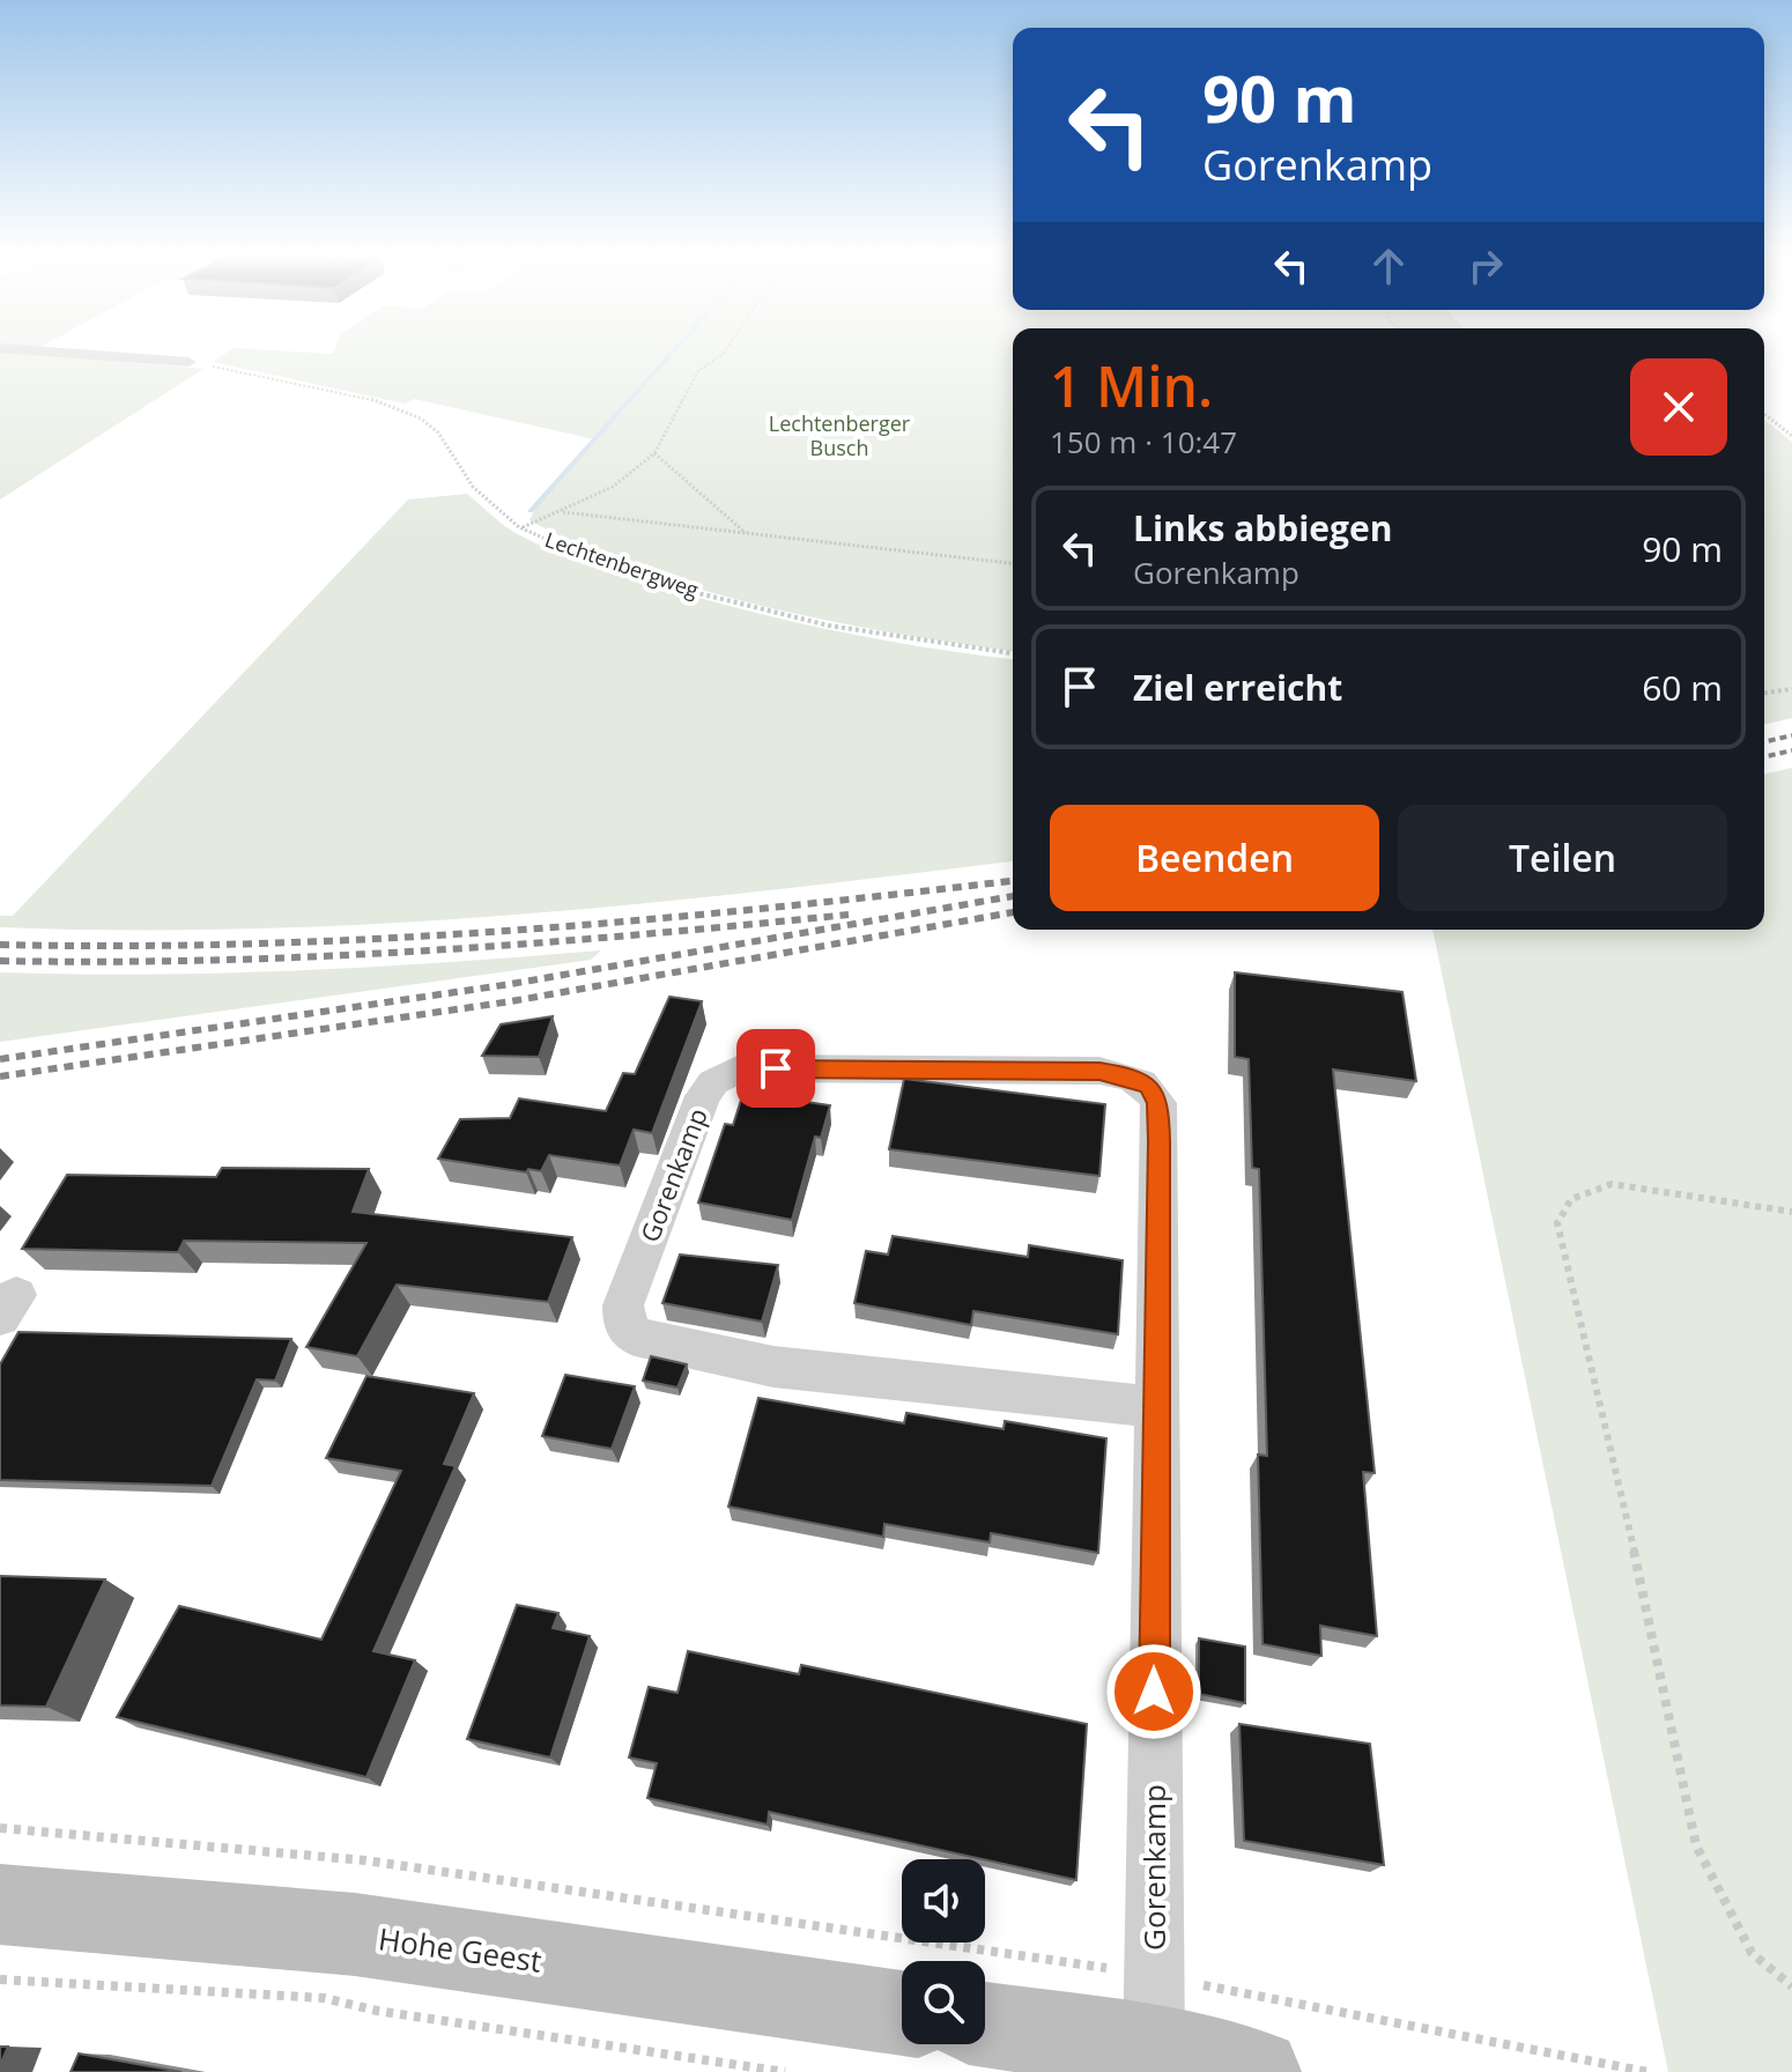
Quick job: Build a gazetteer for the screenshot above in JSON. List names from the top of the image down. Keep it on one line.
{"streets":{"street":["Gorenkamp","Hohe Geest"],"path":["Lechtenbergweg"]},"parks":["Lechtenberger Busch"],"page":{"turn":["90 m","Gorenkamp"],"heading":["1 Min.","150 m · 10:47"],"list":[{"name":"Links abbiegen","note":"Gorenkamp","value":"90 m"},{"name":"Ziel erreicht","value":"60 m"}],"buttons":["Beenden","Teilen"]}}
